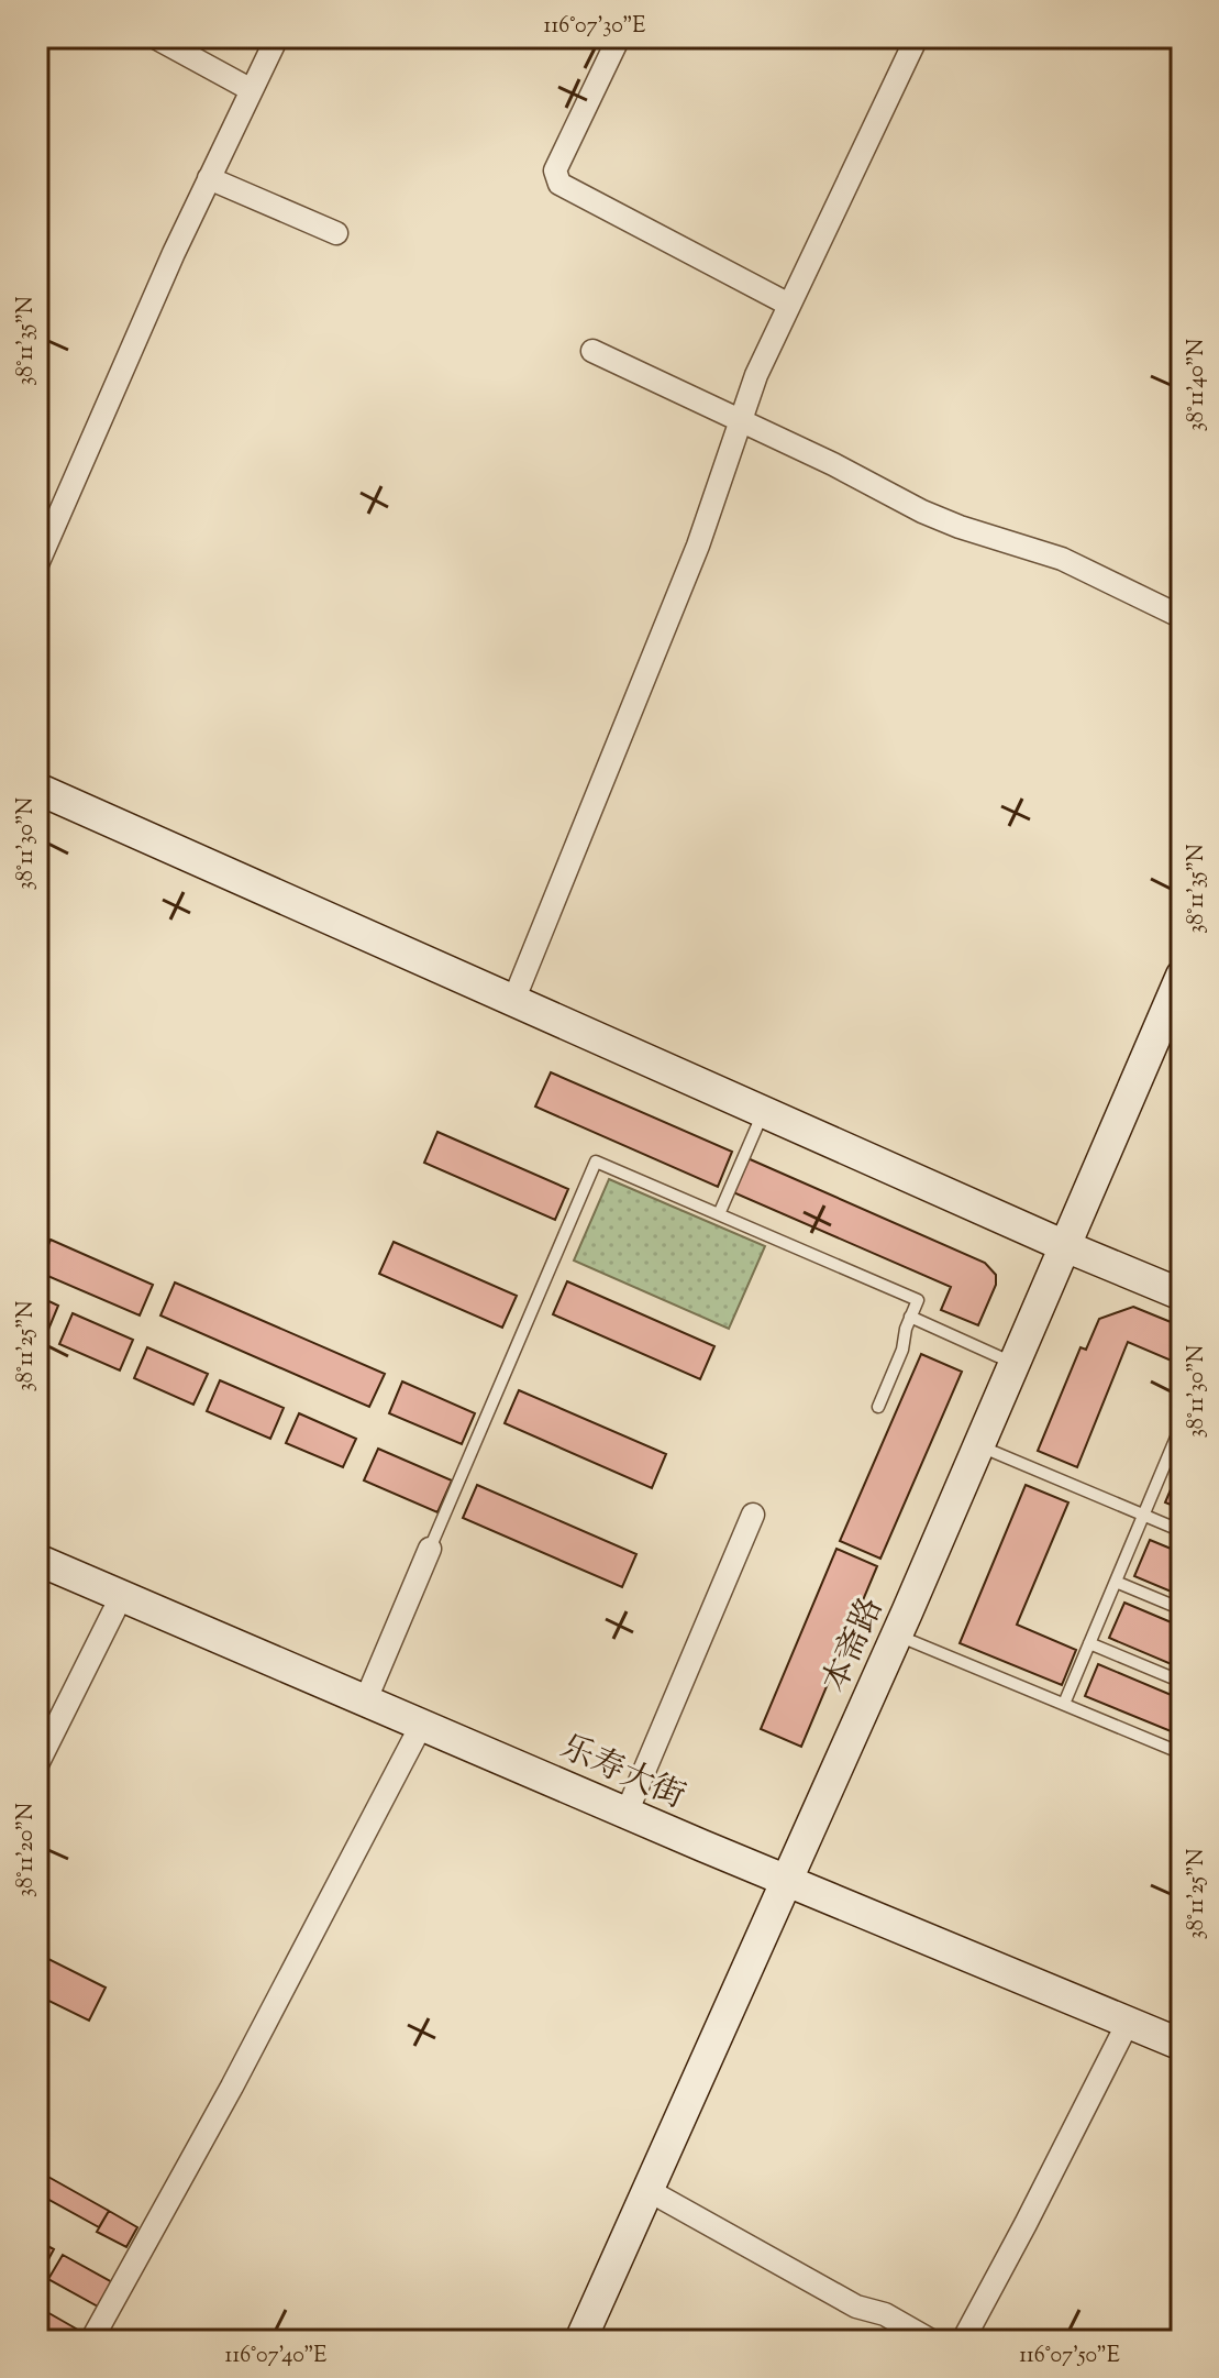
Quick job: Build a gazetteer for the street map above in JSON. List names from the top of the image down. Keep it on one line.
{"streets":{"street":["本斋路","乐寿大街"]},"crossings":[["本斋路","乐寿大街"]],"coordinates":["116°07'30\"E","38°11'35\"N","38°11'40\"N","38°11'30\"N","38°11'25\"N","38°11'20\"N","116°07'40\"E","116°07'50\"E"]}
